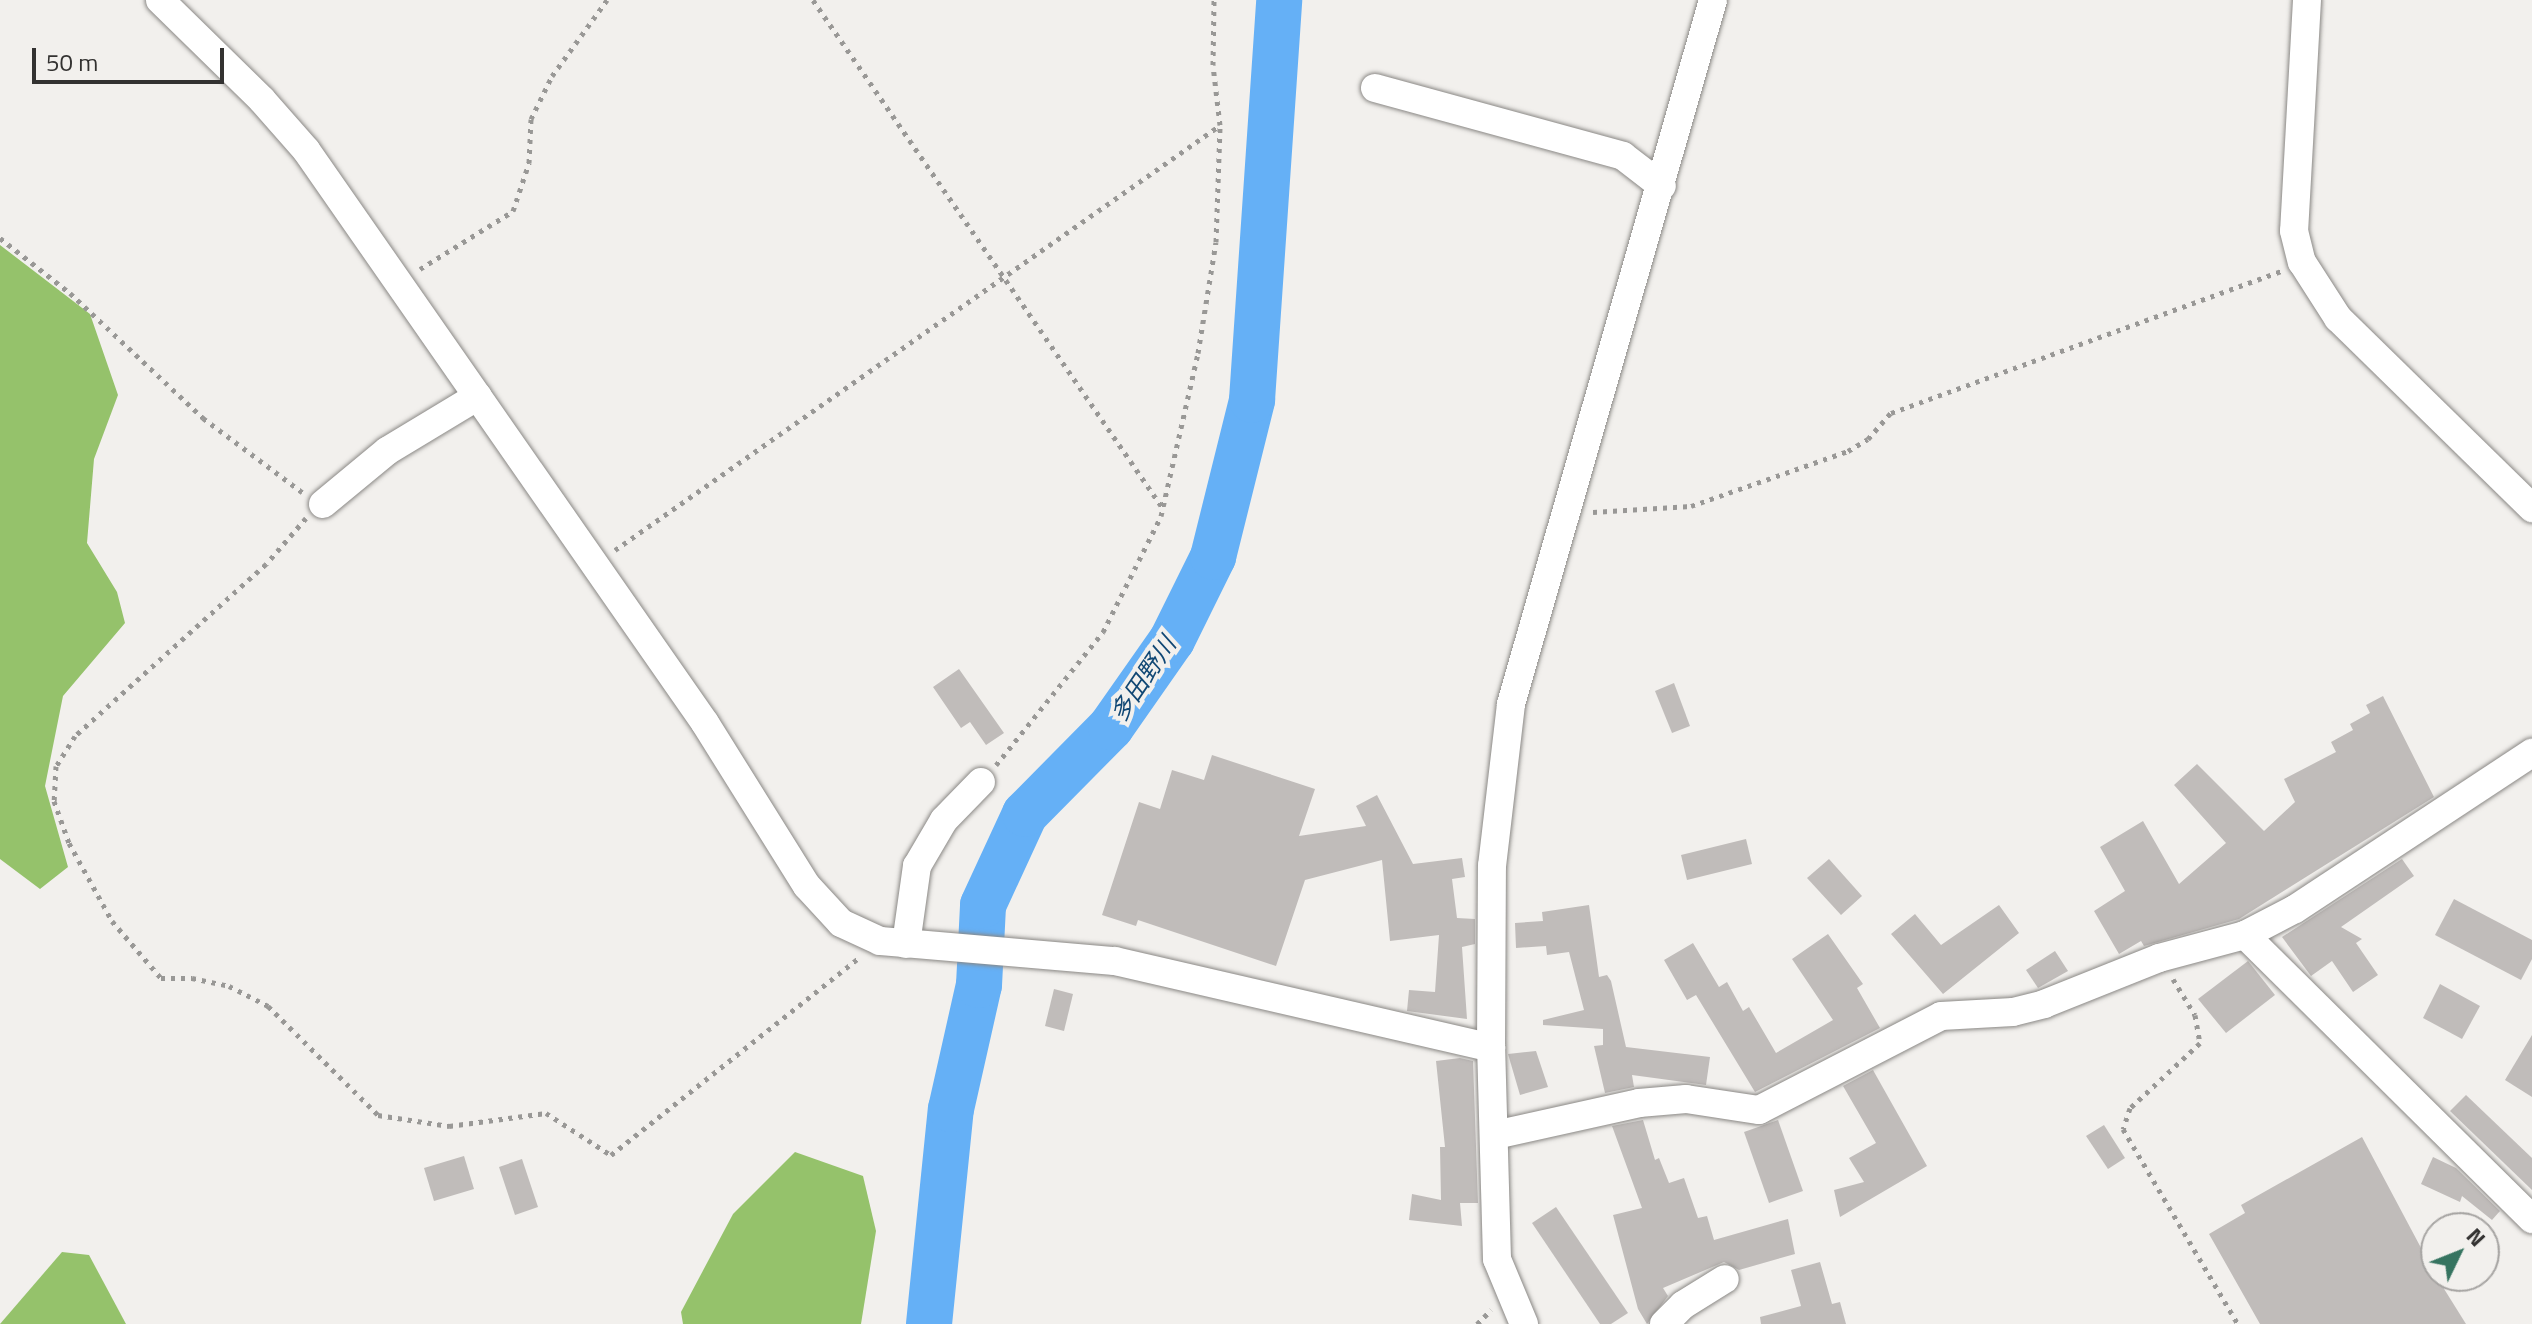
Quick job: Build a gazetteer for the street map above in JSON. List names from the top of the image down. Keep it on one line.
{"water":["多田野川"],"scale_bar":"50 m","north":"top right"}
